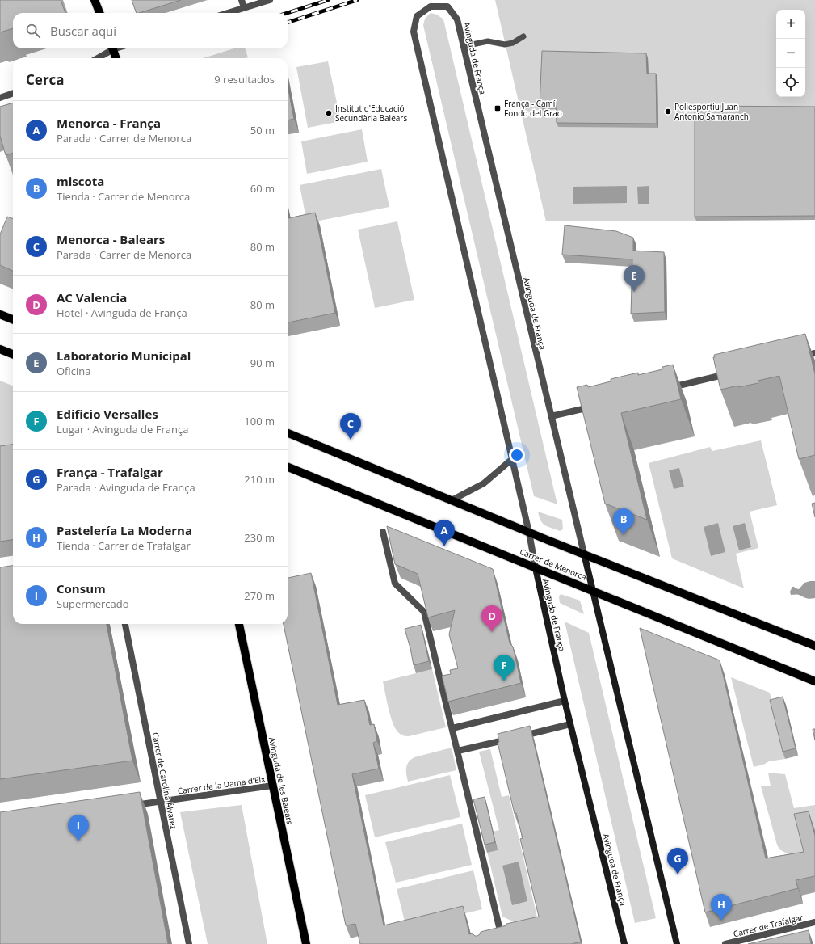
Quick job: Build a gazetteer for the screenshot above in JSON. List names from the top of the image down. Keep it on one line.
{"streets":{"main road":["Avinguda de França","Carrer de Menorca","Avinguda de les Balears"],"street":["Carrer de Carolina Álvarez","Carrer de la Dama d'Elx","Carrer de Trafalgar"]},"crossings":[["Avinguda de França","Carrer de Menorca"],["Carrer de Carolina Álvarez","Carrer de la Dama d'Elx"],["Avinguda de les Balears","Carrer de la Dama d'Elx"]],"places":{"transit":["França - Camí Fondo del Grao"],"other":["Poliesportiu Juan Antonio Samaranch","Institut d'Educació Secundària Balears"]},"page":{"map_buttons":["+","−"],"search":"Buscar aquí","heading":["Cerca","9 resultados"],"list":[{"mark":"A","name":"Menorca - França","note":"Parada · Carrer de Menorca","value":"50 m"},{"mark":"B","name":"miscota","note":"Tienda · Carrer de Menorca","value":"60 m"},{"mark":"C","name":"Menorca - Balears","note":"Parada · Carrer de Menorca","value":"80 m"},{"mark":"D","name":"AC Valencia","note":"Hotel · Avinguda de França","value":"80 m"},{"mark":"E","name":"Laboratorio Municipal","note":"Oficina","value":"90 m"},{"mark":"F","name":"Edificio Versalles","note":"Lugar · Avinguda de França","value":"100 m"},{"mark":"G","name":"França - Trafalgar","note":"Parada · Avinguda de França","value":"210 m"},{"mark":"H","name":"Pastelería La Moderna","note":"Tienda · Carrer de Trafalgar","value":"230 m"},{"mark":"I","name":"Consum","note":"Supermercado","value":"270 m"}],"pins":["E","C","B","A","D","F","I","G","H"]}}
